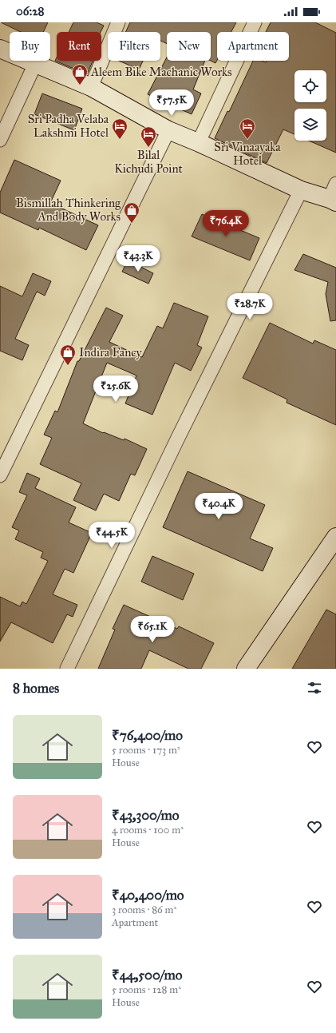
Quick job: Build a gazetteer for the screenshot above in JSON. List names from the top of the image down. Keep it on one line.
{"places":{"shop":["Aleem Bike Machanic Works","Bismillah Thinkering And Body Works","Indira Fancy"],"hotel":["Sri Padha Velaba Lakshmi Hotel","Sri Vinaayaka Hotel","Bilal Kichudi Point"]},"page":{"status":"06:28","chip":["Buy","Rent","Filters","New","Apartment"],"price":["₹57.5K","₹76.4K","₹43.3K","₹28.7K","₹25.6K","₹40.4K","₹44.5K","₹65.1K"],"heading":"8 homes","list":[{"name":"₹76,400/mo","note":"5 rooms · 173 m² · House"},{"name":"₹43,300/mo","note":"4 rooms · 100 m² · House"},{"name":"₹40,400/mo","note":"3 rooms · 86 m² · Apartment"},{"name":"₹44,500/mo","note":"5 rooms · 128 m² · House"}]}}
